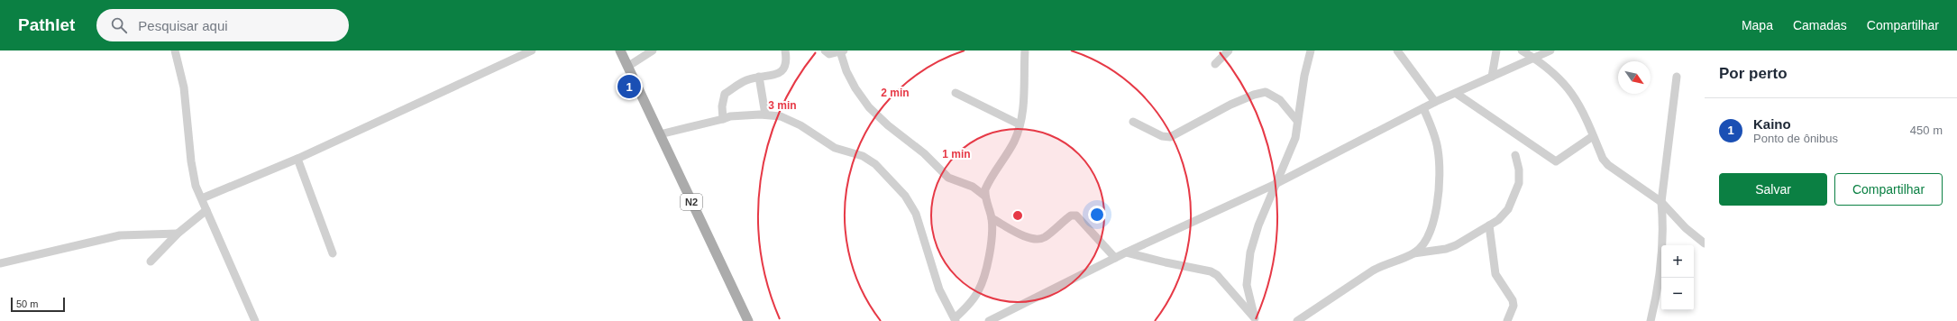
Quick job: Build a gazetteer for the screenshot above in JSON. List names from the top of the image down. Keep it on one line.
{"streets":{"main road":["N2"]},"scale_bar":"50 m","north":"bottom right","page":{"header":"Pathlet","search":"Pesquisar aqui","nav":["Mapa","Camadas","Compartilhar"],"heading":"Por perto","pins":"1","list":[{"mark":"1","name":"Kaino","note":"Ponto de ônibus","value":"450 m"}],"buttons":["Salvar","Compartilhar"],"map_buttons":["+","−"],"scale":"50 m"},"rings":["2 min","3 min","1 min"]}
